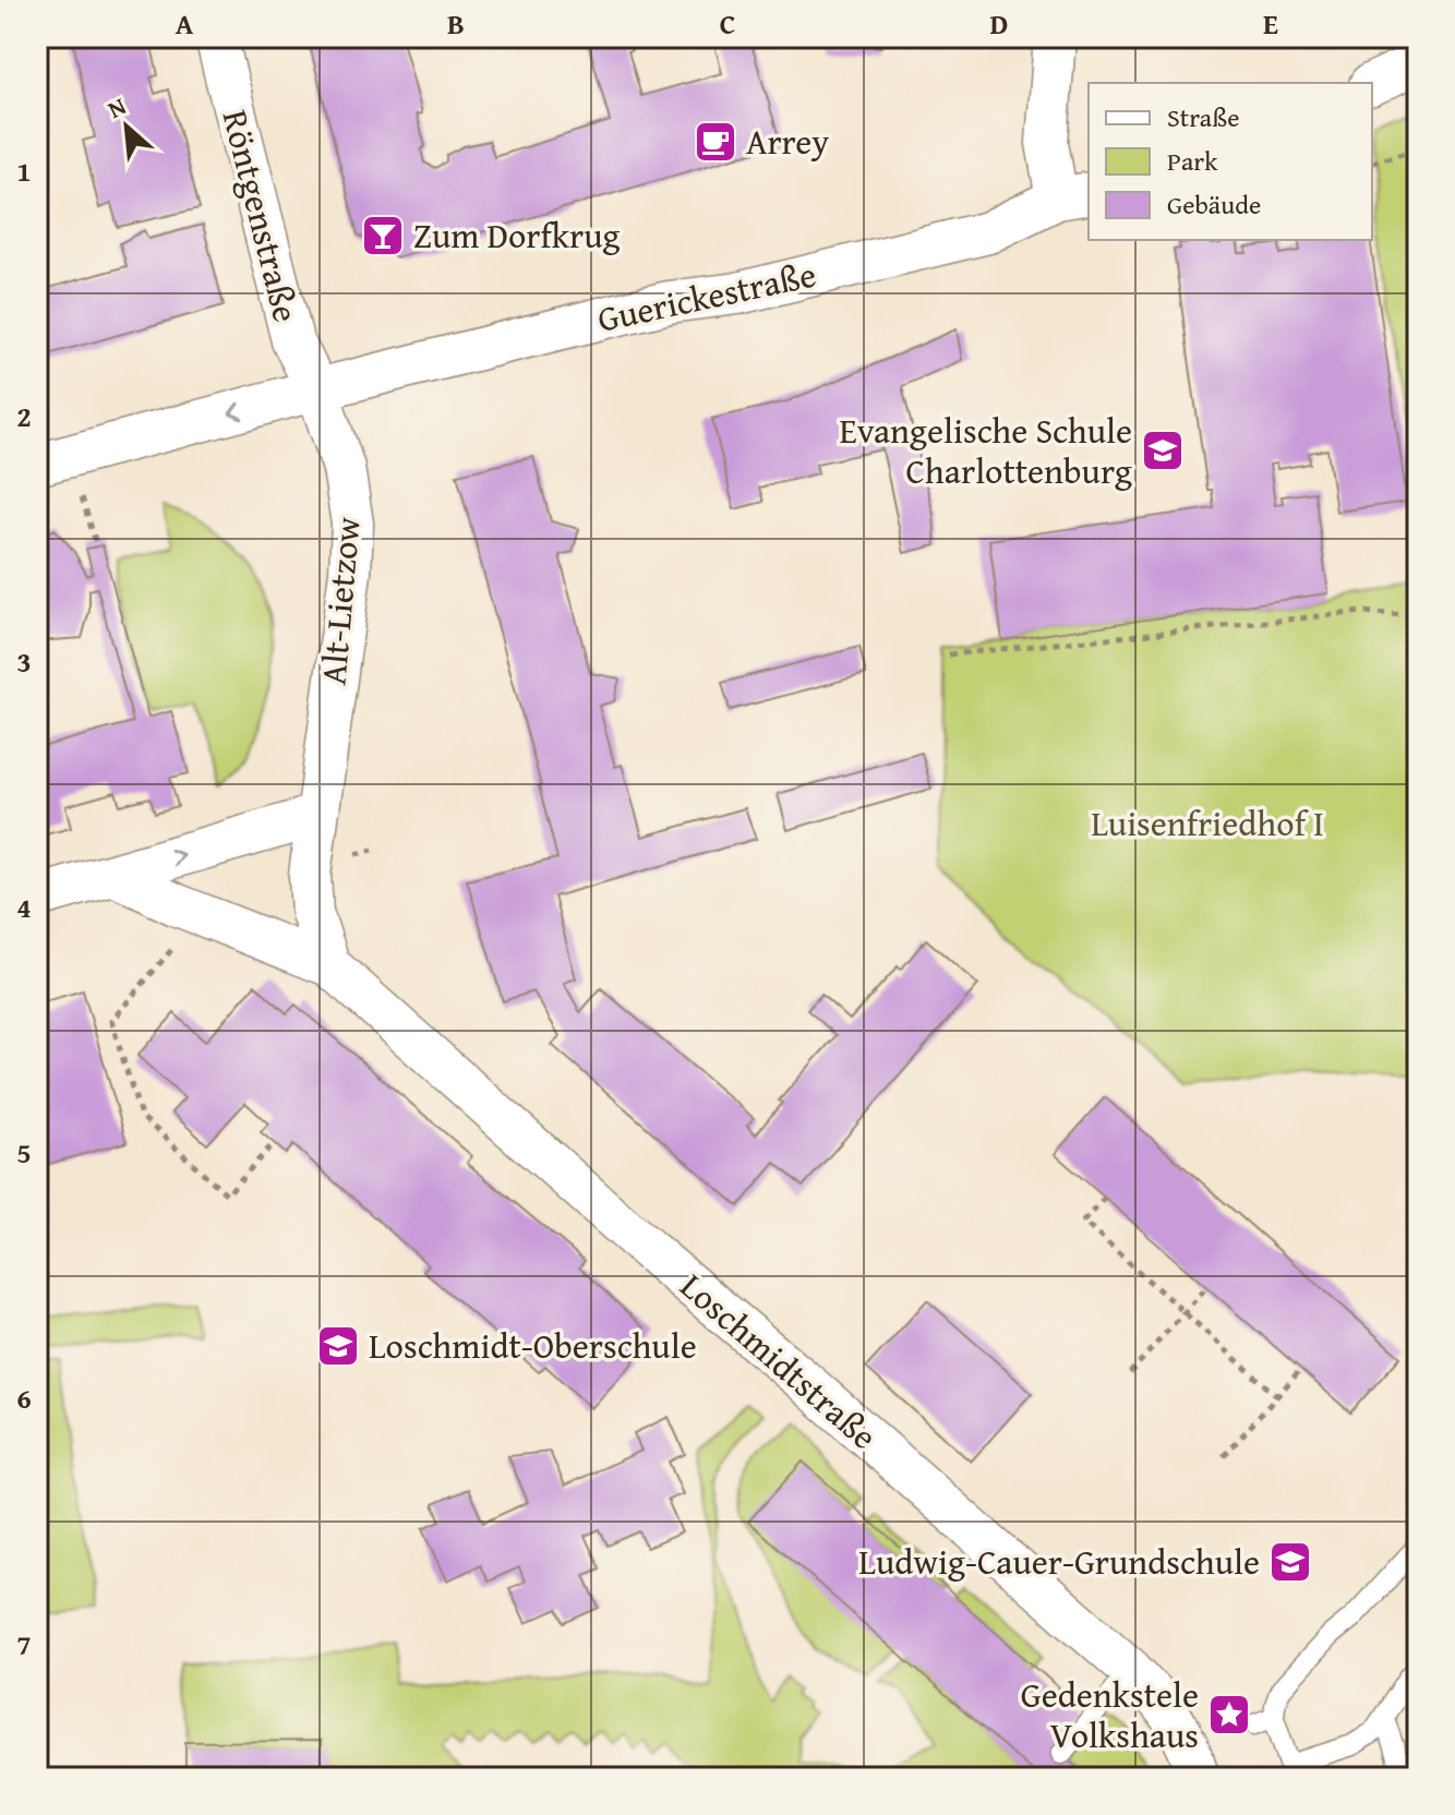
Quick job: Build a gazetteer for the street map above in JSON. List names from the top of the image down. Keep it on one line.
{"streets":{"street":["Röntgenstraße","Guerickestraße","Alt-Lietzow","Loschmidtstraße"]},"crossings":[["Röntgenstraße","Guerickestraße"],["Röntgenstraße","Alt-Lietzow"],["Guerickestraße","Alt-Lietzow"],["Alt-Lietzow","Loschmidtstraße"]],"parks":["Luisenfriedhof I"],"places":{"cafe":["Arrey"],"bar":["Zum Dorfkrug"],"school or university":["Evangelische Schule Charlottenburg","Loschmidt-Oberschule","Ludwig-Cauer-Grundschule"],"place":["Gedenkstele Volkshaus"]},"legend":["Straße","Park","Gebäude"],"north":"top left","grid":{"columns":["A","B","C","D","E"],"rows":["1","2","3","4","5","6","7"]}}
